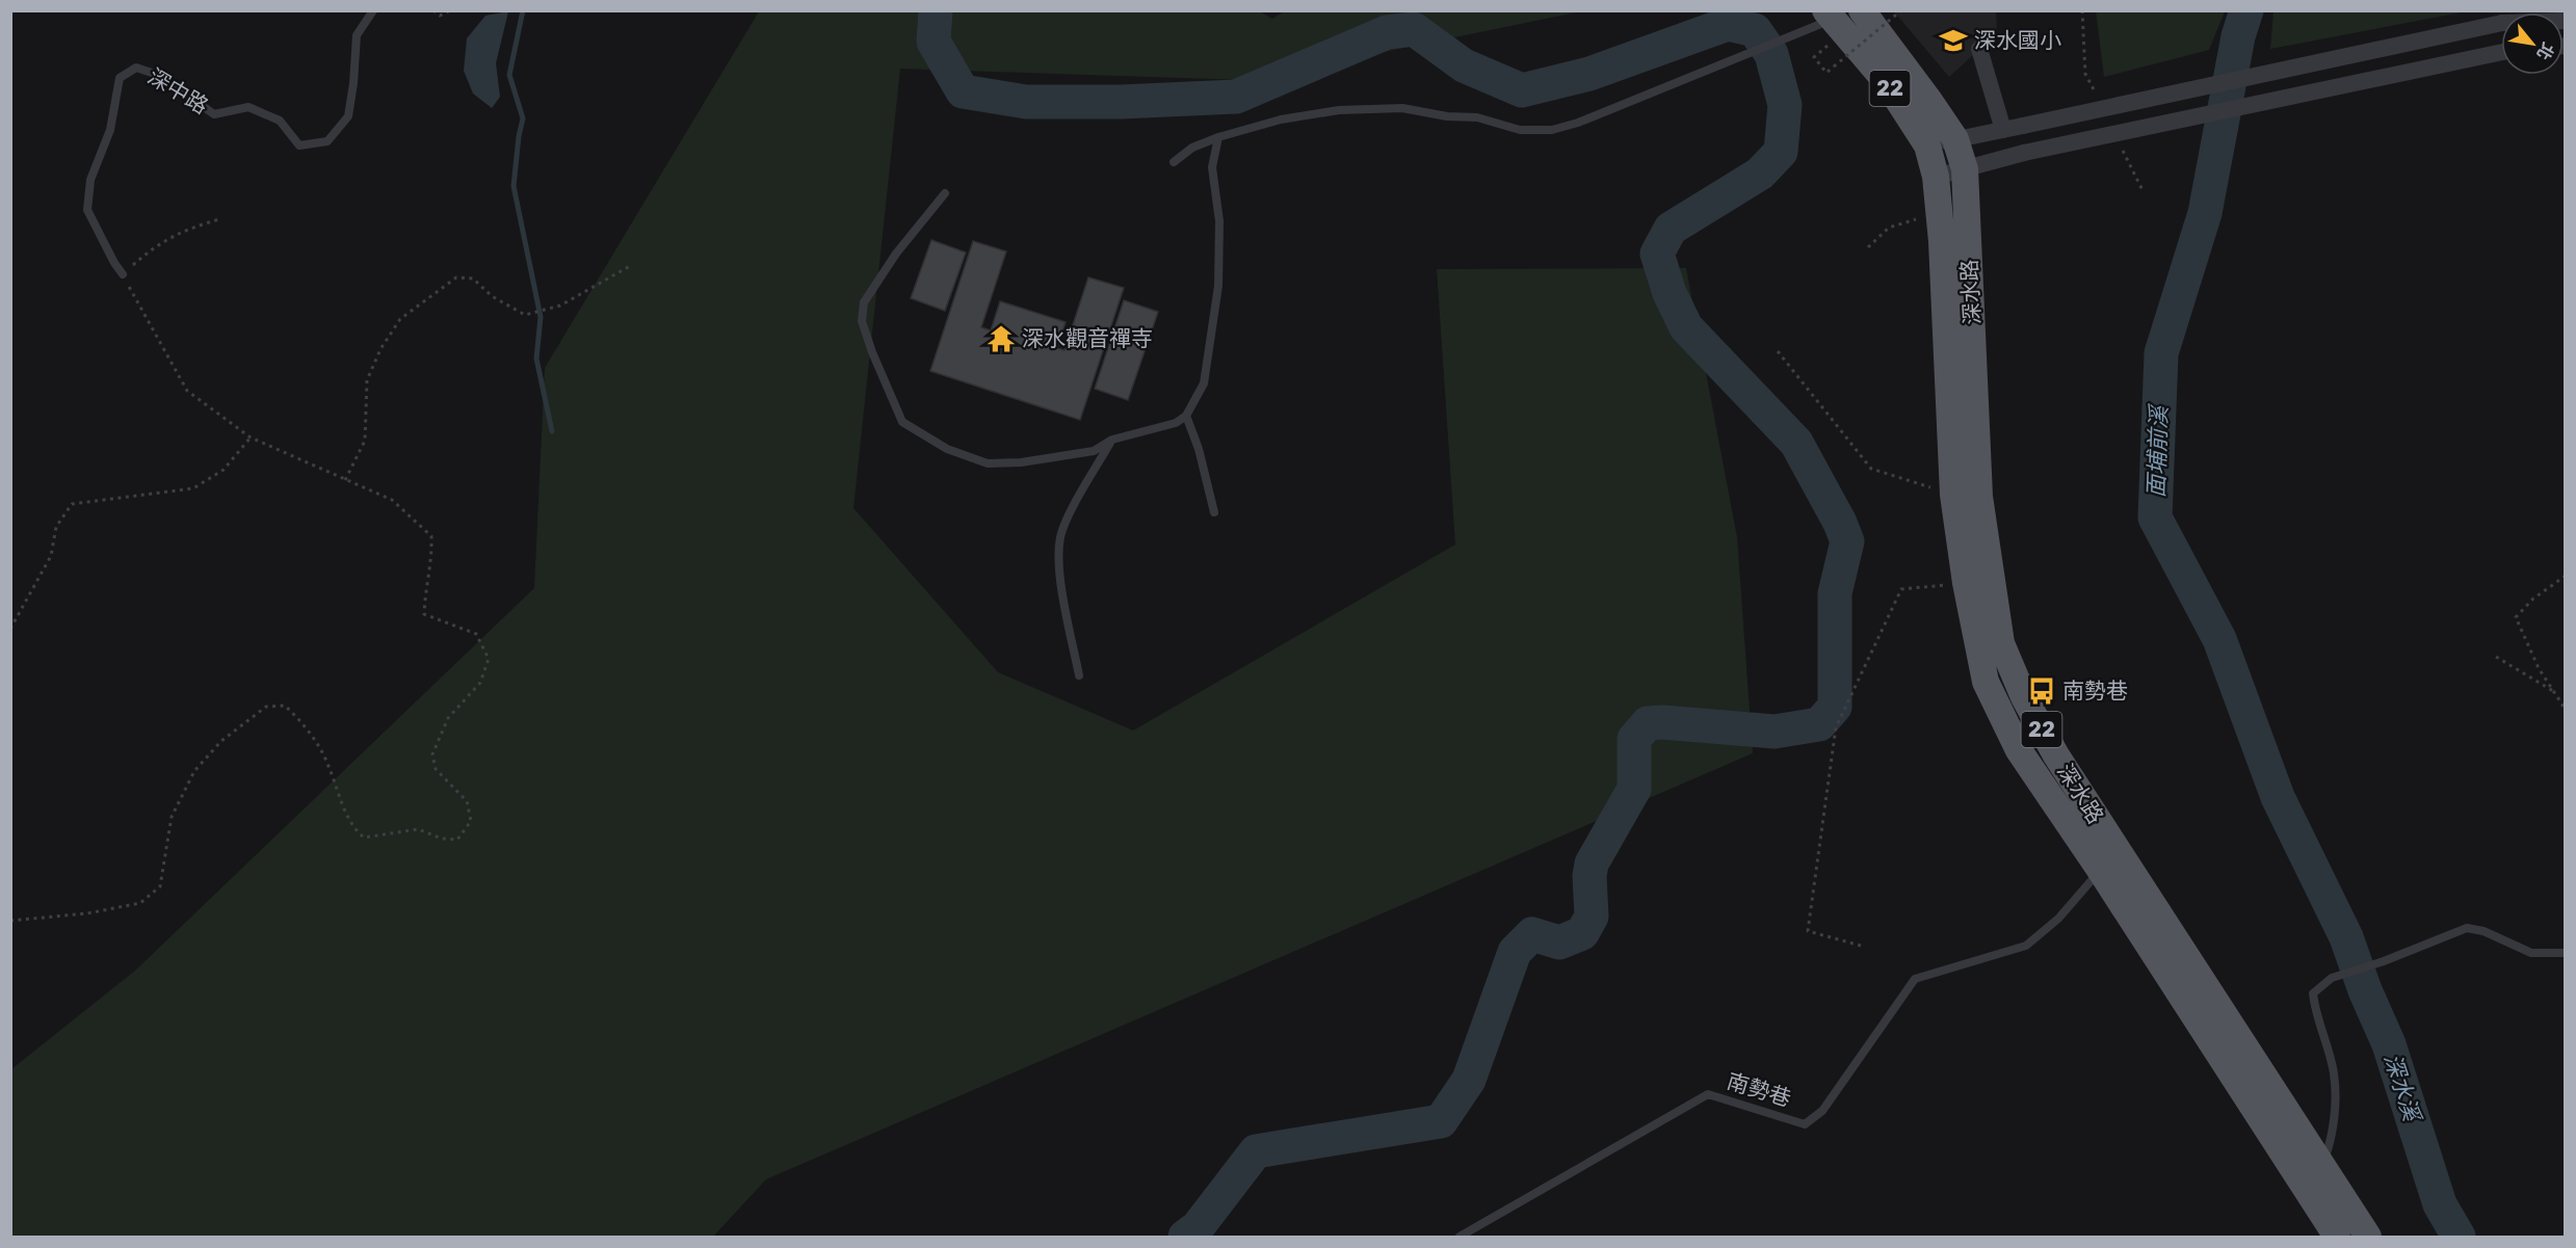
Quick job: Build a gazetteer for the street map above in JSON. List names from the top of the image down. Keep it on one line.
{"streets":{"main road":["22","深水路"],"lane":["深中路","南勢巷"]},"crossings":[["22","深水路"],["深水路","南勢巷"]],"water":["面埔前溪","深水溪"],"places":{"school or university":["深水國小"],"temple":["深水觀音禪寺"],"bus stop":["南勢巷"]},"north":"bottom right"}
